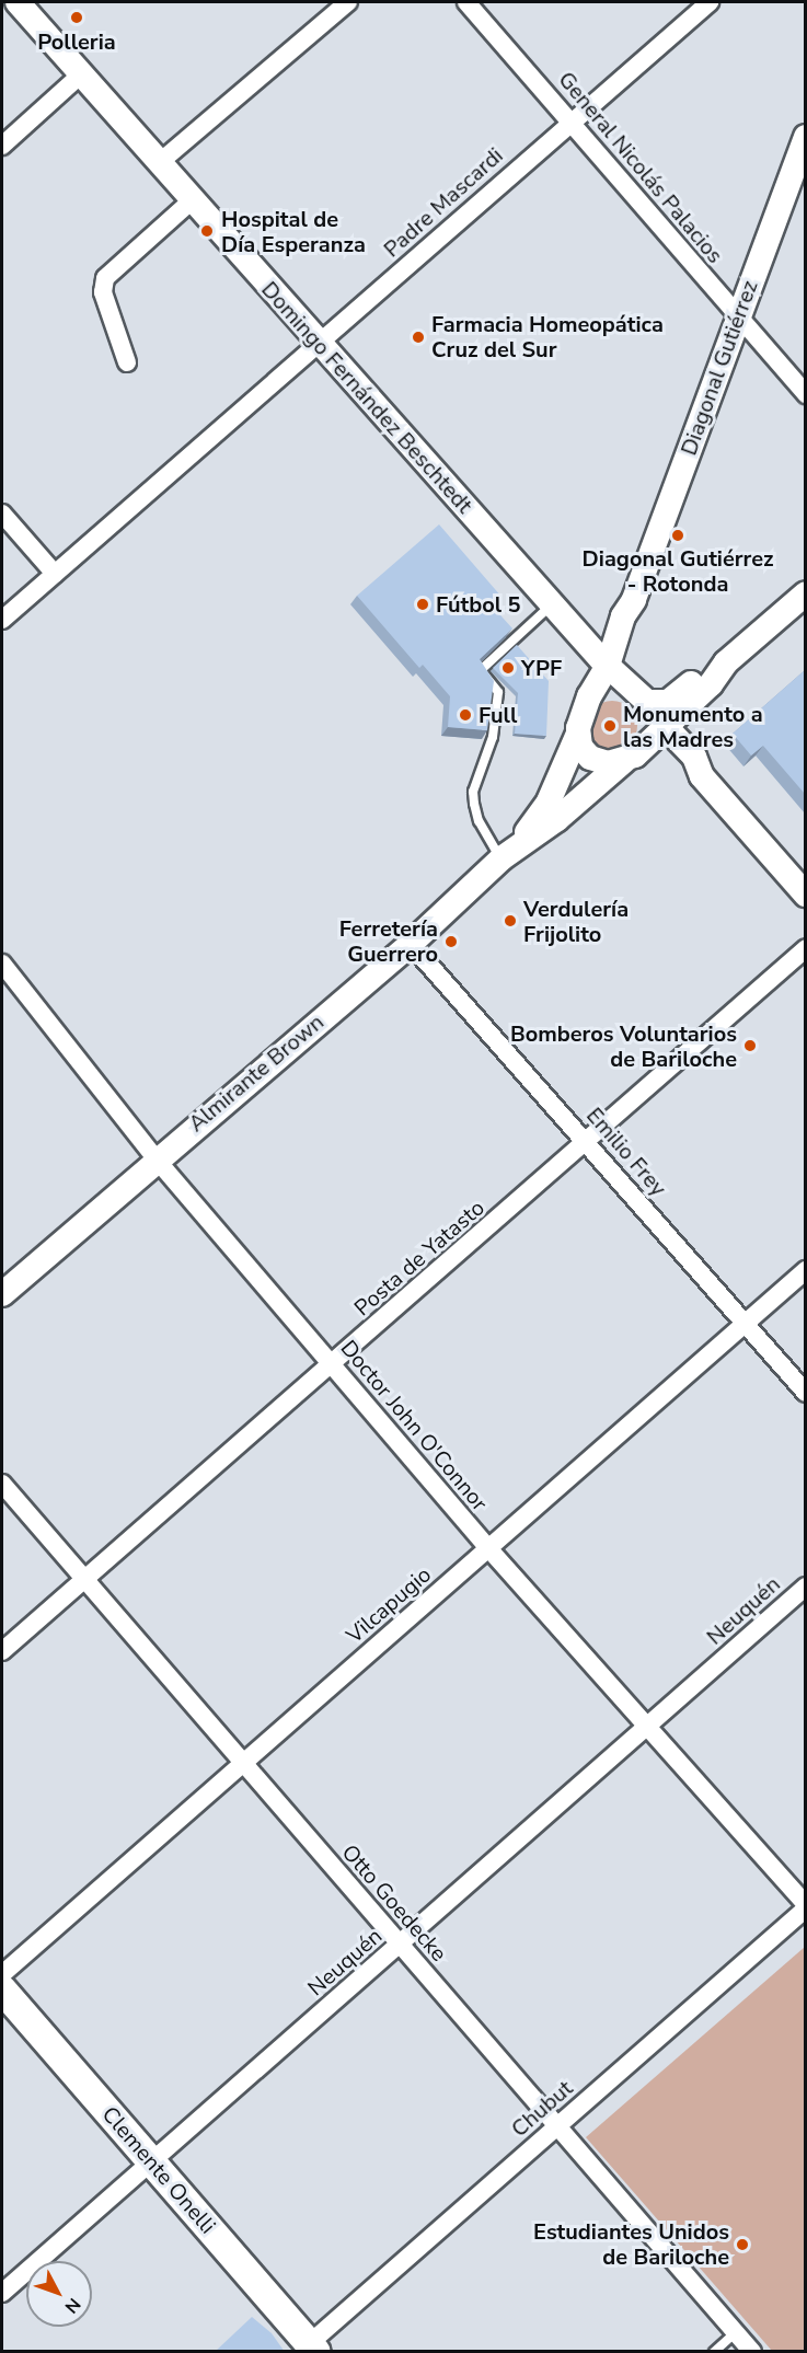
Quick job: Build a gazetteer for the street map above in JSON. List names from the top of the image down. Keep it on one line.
{"streets":{"main road":["Diagonal Gutiérrez","Domingo Fernández Beschtedt","Almirante Brown","Clemente Onelli"],"street":["General Nicolás Palacios","Padre Mascardi","Emilio Frey","Posta de Yatasto","Doctor John O'Connor","Vilcapugio","Neuquén","Otto Goedecke","Chubut"]},"crossings":[["General Nicolás Palacios","Padre Mascardi"],["General Nicolás Palacios","Diagonal Gutiérrez"],["Padre Mascardi","Domingo Fernández Beschtedt"],["Diagonal Gutiérrez","Domingo Fernández Beschtedt"],["Diagonal Gutiérrez","Almirante Brown"],["Domingo Fernández Beschtedt","Almirante Brown"],["Almirante Brown","Emilio Frey"],["Almirante Brown","Doctor John O'Connor"],["Emilio Frey","Posta de Yatasto"],["Emilio Frey","Vilcapugio"],["Posta de Yatasto","Doctor John O'Connor"],["Posta de Yatasto","Otto Goedecke"],["Doctor John O'Connor","Vilcapugio"],["Doctor John O'Connor","Neuquén"],["Doctor John O'Connor","Chubut"],["Vilcapugio","Otto Goedecke"],["Neuquén","Otto Goedecke"],["Neuquén","Clemente Onelli"],["Otto Goedecke","Chubut"],["Chubut","Clemente Onelli"]],"places":["Polleria","Hospital de Día Esperanza","Farmacia Homeopática Cruz del Sur","Diagonal Gutiérrez - Rotonda","Fútbol 5","YPF","Full","Monumento a las Madres","Verdulería Frijolito","Ferretería Guerrero","Bomberos Voluntarios de Bariloche","Estudiantes Unidos de Bariloche"],"north":"bottom right"}
